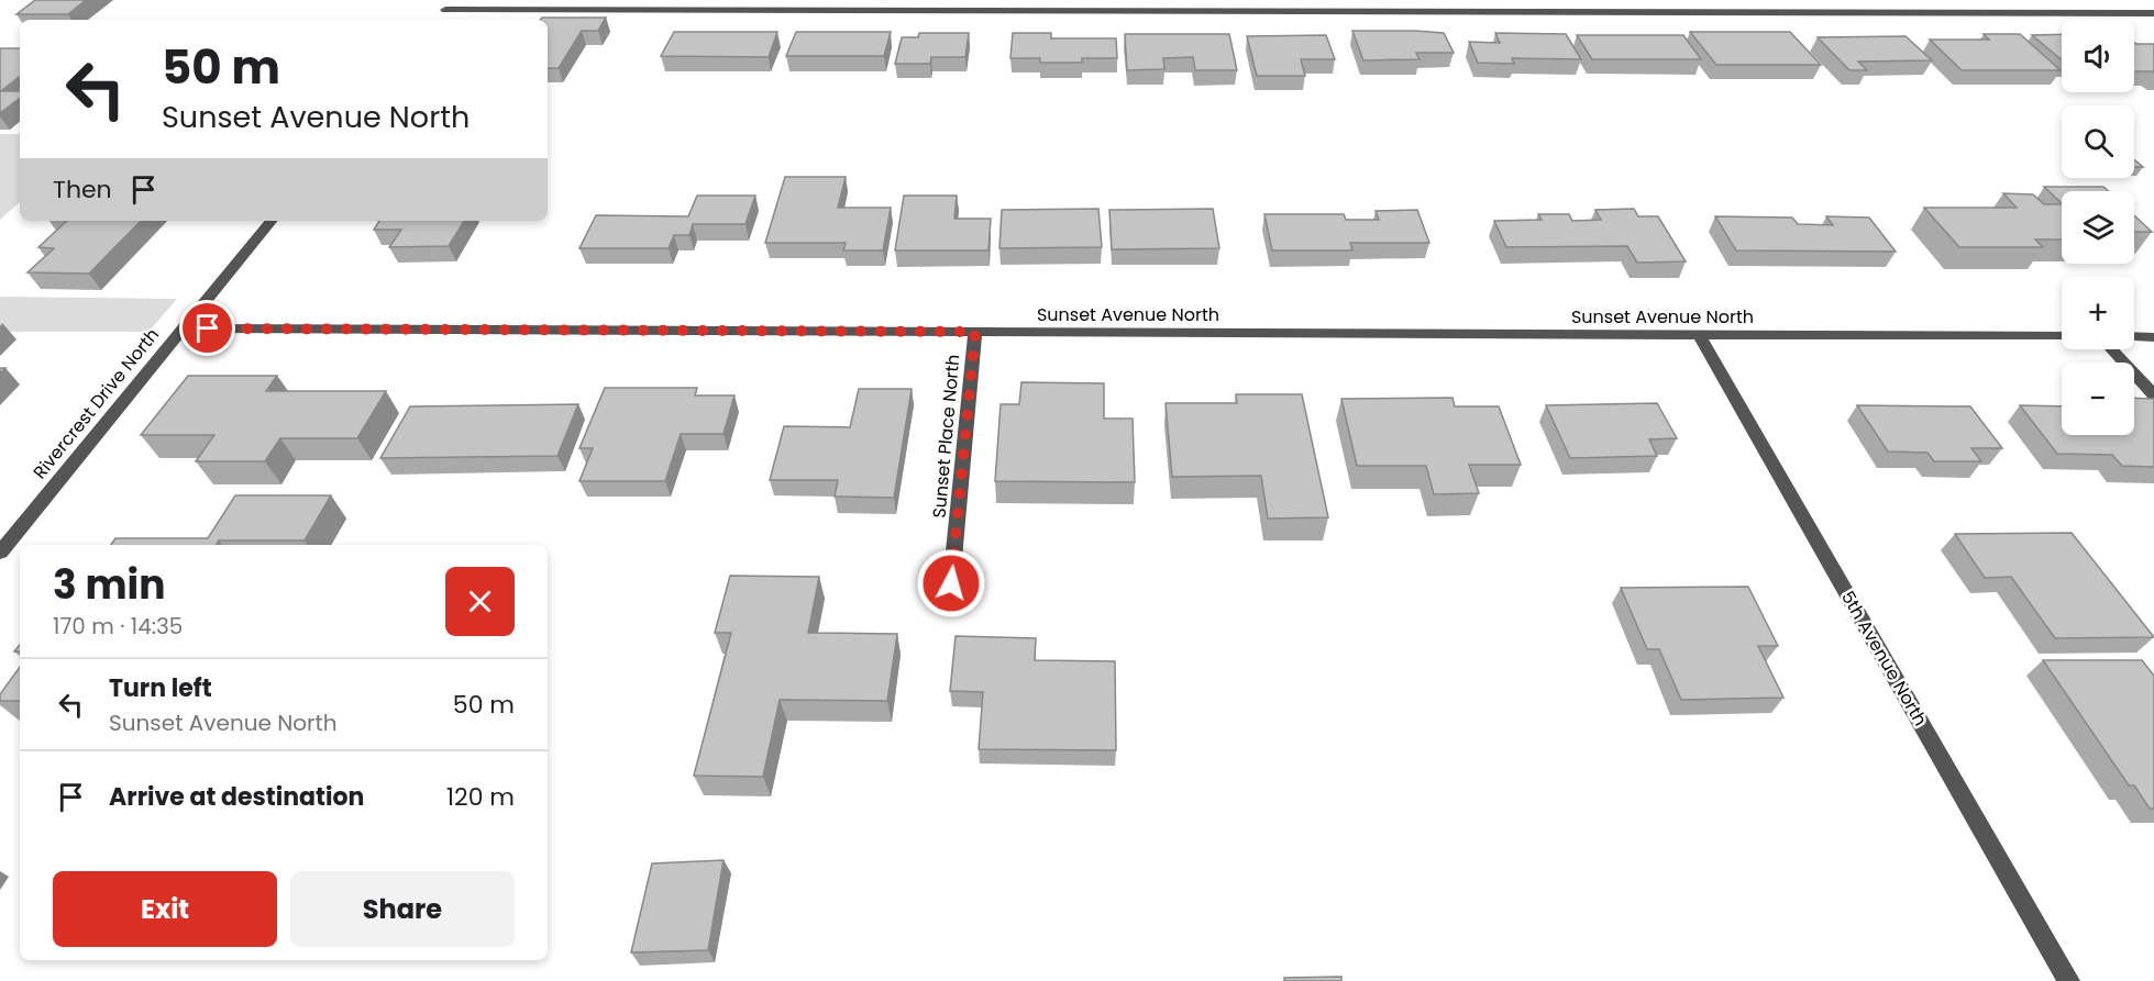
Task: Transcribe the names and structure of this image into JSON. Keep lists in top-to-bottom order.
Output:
{
  "streets": {
    "street": [
      "Sunset Avenue North",
      "Rivercrest Drive North",
      "Sunset Place North",
      "5th Avenue North"
    ]
  },
  "crossings": [
    ["Sunset Avenue North", "Rivercrest Drive North"],
    ["Sunset Avenue North", "Sunset Place North"],
    ["Sunset Avenue North", "5th Avenue North"]
  ],
  "page": {
    "map_buttons": ["+", "−"],
    "turn": ["50 m", "Sunset Avenue North"],
    "then": "Then",
    "heading": ["3 min", "170 m · 14:35"],
    "list": [
      {
        "name": "Turn left",
        "note": "Sunset Avenue North",
        "value": "50 m"
      },
      {
        "name": "Arrive at destination",
        "value": "120 m"
      }
    ],
    "buttons": ["Exit", "Share"]
  }
}
